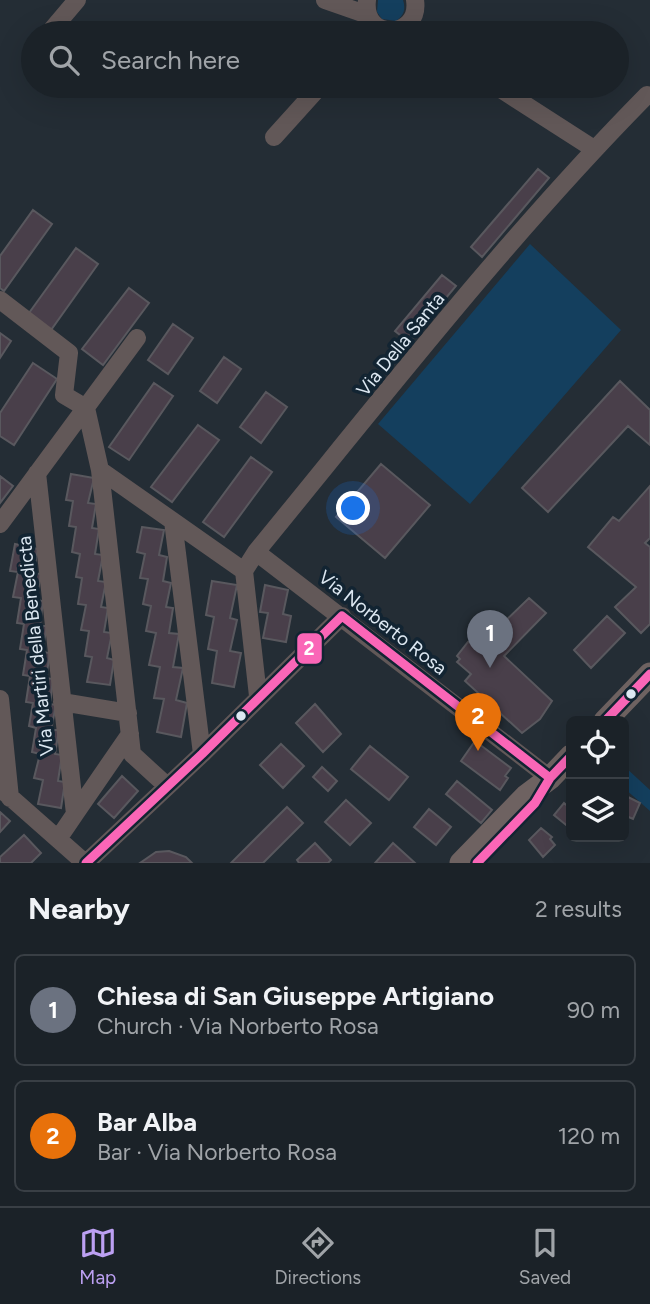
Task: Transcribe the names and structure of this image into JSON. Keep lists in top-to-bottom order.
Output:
{
  "streets": {
    "street": ["Via Della Santa", "Via Norberto Rosa", "Via Martiri della Benedicta"]
  },
  "crossings": [
    ["Via Della Santa", "Via Norberto Rosa"]
  ],
  "lines": ["transit line 2"],
  "page": {
    "search": "Search here",
    "pins": ["1", "2"],
    "heading": ["Nearby", "2 results"],
    "list": [
      {
        "mark": "1",
        "name": "Chiesa di San Giuseppe Artigiano",
        "note": "Church · Via Norberto Rosa",
        "value": "90 m"
      },
      {
        "mark": "2",
        "name": "Bar Alba",
        "note": "Bar · Via Norberto Rosa",
        "value": "120 m"
      }
    ],
    "nav": ["Map", "Directions", "Saved"]
  }
}
